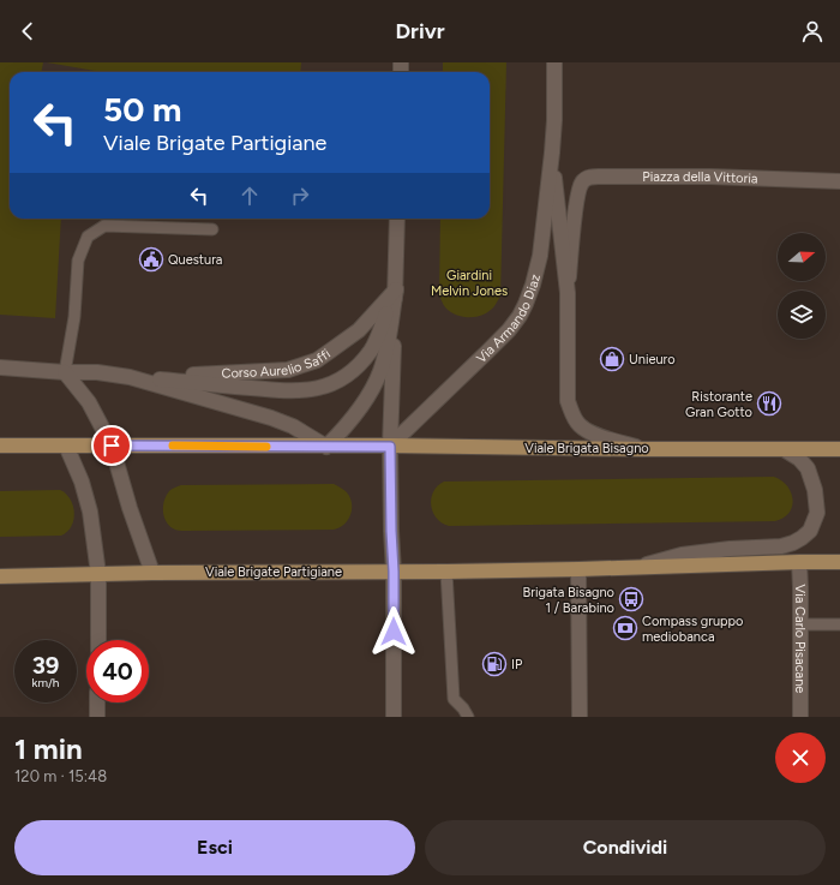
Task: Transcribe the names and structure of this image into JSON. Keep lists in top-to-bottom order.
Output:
{
  "streets": {
    "main road": ["Viale Brigata Bisagno", "Viale Brigate Partigiane"],
    "street": [
      "Piazza della Vittoria",
      "Via Armando Diaz",
      "Corso Aurelio Saffi",
      "Via Carlo Pisacane"
    ]
  },
  "crossings": [
    ["Piazza della Vittoria", "Via Armando Diaz"],
    ["Via Armando Diaz", "Viale Brigata Bisagno"]
  ],
  "parks": ["Giardini Melvin Jones"],
  "places": {
    "public building": ["Questura"],
    "shop": ["Unieuro"],
    "restaurant": ["Ristorante Gran Gotto"],
    "bus stop": ["Brigata Bisagno 1 / Barabino"],
    "bank": ["Compass gruppo mediobanca"],
    "fuel station": ["IP"]
  },
  "north": "right",
  "page": {
    "header": "Drivr",
    "turn": ["50 m", "Viale Brigate Partigiane"],
    "speed": "39 km/h",
    "limit": "40",
    "heading": ["1 min", "120 m · 15:48"],
    "buttons": ["Esci", "Condividi"]
  }
}
